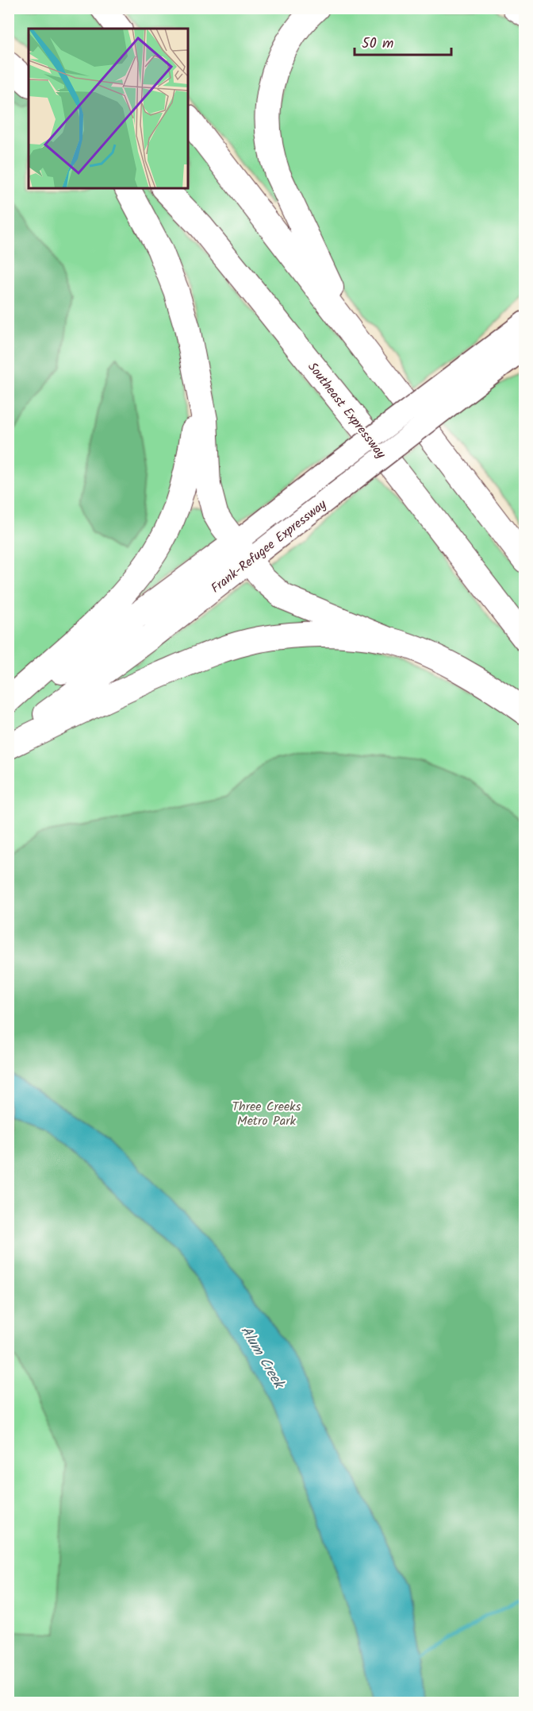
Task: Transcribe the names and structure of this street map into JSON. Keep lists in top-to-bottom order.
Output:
{
  "streets": {
    "highway": ["Southeast Expressway", "Frank-Refugee Expressway"]
  },
  "water": ["Alum Creek"],
  "parks": ["Three Creeks Metro Park"],
  "scale_bar": "50 m"
}
